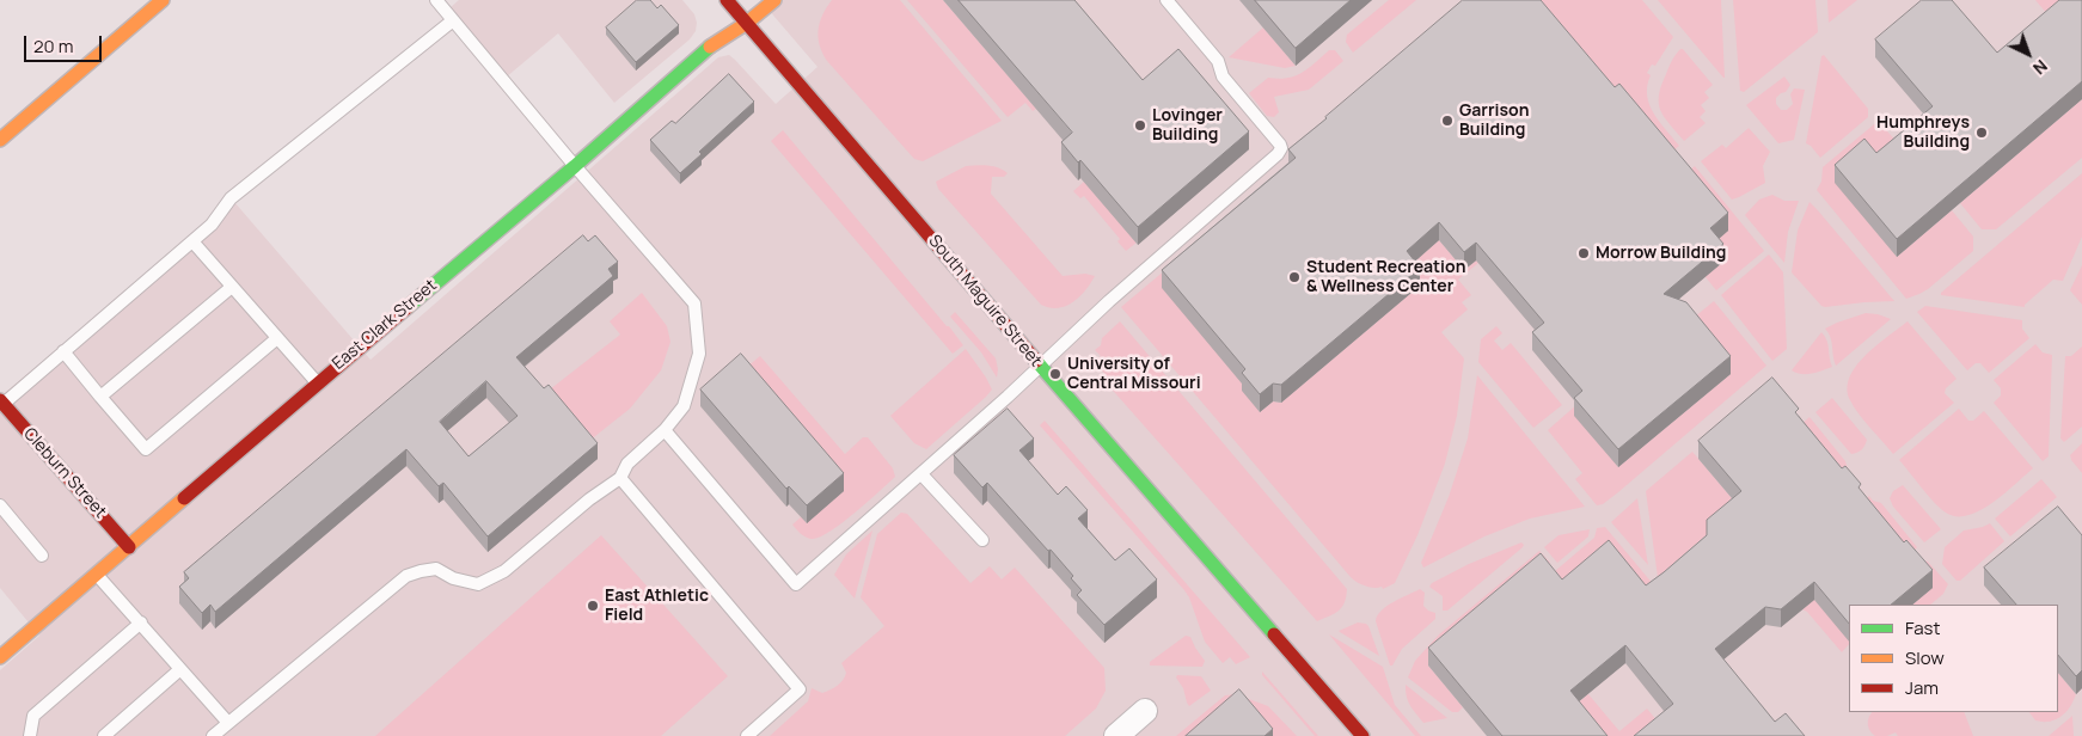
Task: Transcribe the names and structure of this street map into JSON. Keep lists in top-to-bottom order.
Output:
{
  "streets": {
    "street": ["South Maguire Street", "East Clark Street", "Cleburn Street"]
  },
  "crossings": [
    ["South Maguire Street", "East Clark Street"],
    ["East Clark Street", "Cleburn Street"]
  ],
  "places": [
    "Garrison Building",
    "Lovinger Building",
    "Humphreys Building",
    "Morrow Building",
    "Student Recreation & Wellness Center",
    "University of Central Missouri",
    "East Athletic Field"
  ],
  "legend": ["Fast", "Slow", "Jam"],
  "scale_bar": "20 m",
  "north": "bottom right"
}
